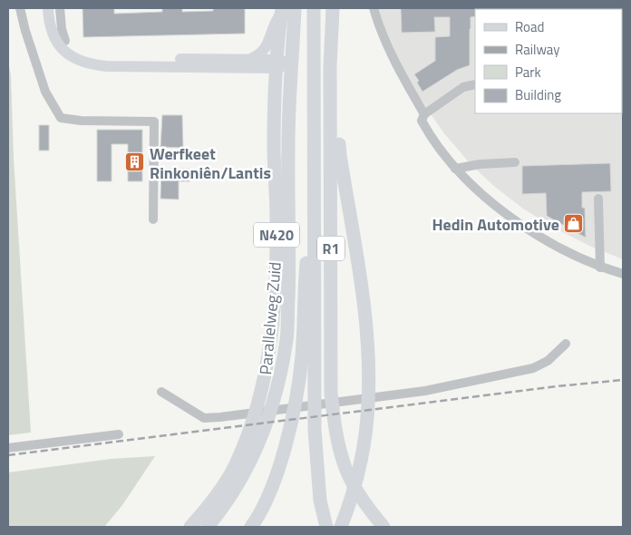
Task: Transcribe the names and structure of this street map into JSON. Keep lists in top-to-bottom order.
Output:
{
  "streets": {
    "highway": ["N420", "R1", "Parallelweg Zuid"]
  },
  "crossings": [
    ["N420", "Parallelweg Zuid"]
  ],
  "places": {
    "building": ["Werfkeet Rinkoniên/Lantis"],
    "shop": ["Hedin Automotive"]
  },
  "legend": [
    "Road",
    "Railway",
    "Park",
    "Building"
  ]
}
